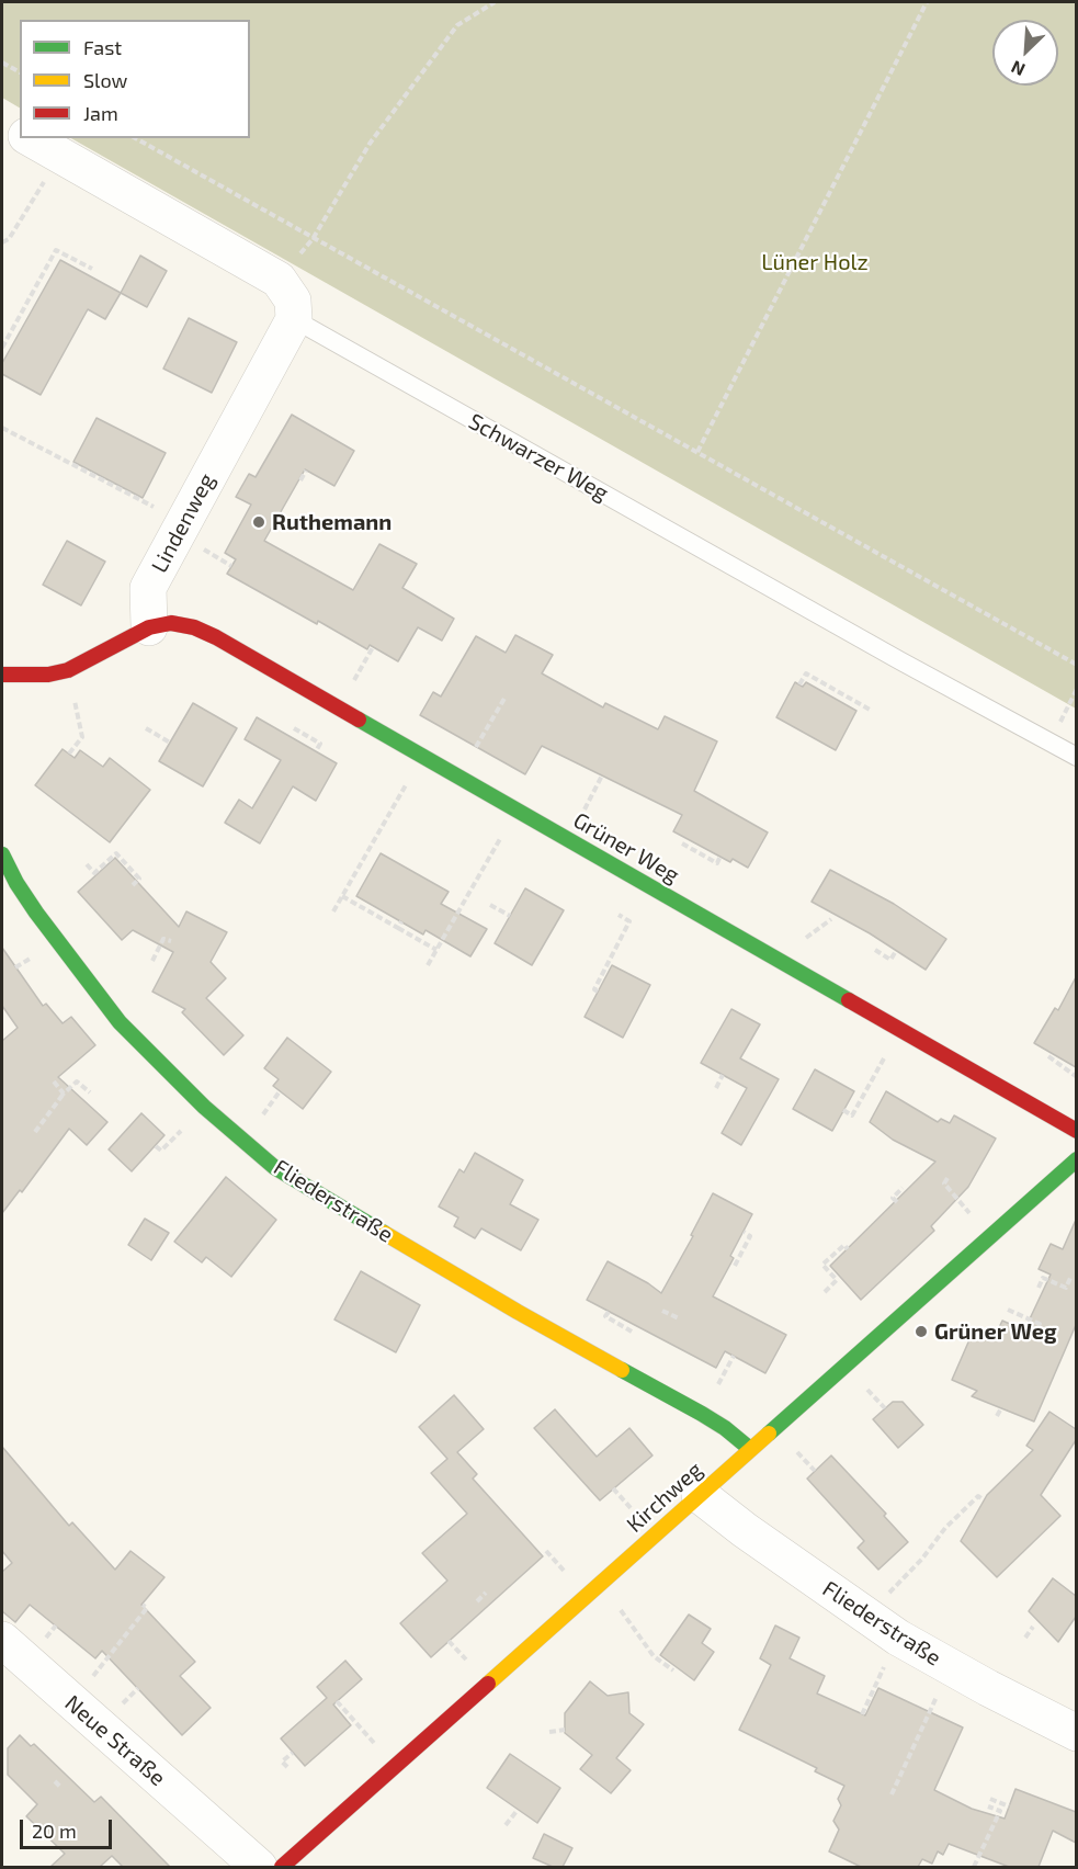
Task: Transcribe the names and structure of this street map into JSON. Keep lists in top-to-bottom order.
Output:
{
  "streets": {
    "street": [
      "Lindenweg",
      "Grüner Weg",
      "Fliederstraße",
      "Kirchweg",
      "Neue Straße"
    ],
    "lane": ["Schwarzer Weg"]
  },
  "crossings": [
    ["Schwarzer Weg", "Lindenweg"],
    ["Lindenweg", "Grüner Weg"],
    ["Fliederstraße", "Kirchweg"]
  ],
  "parks": ["Lüner Holz"],
  "places": ["Ruthemann", "Grüner Weg"],
  "legend": ["Fast", "Slow", "Jam"],
  "scale_bar": "20 m",
  "north": "bottom left"
}
